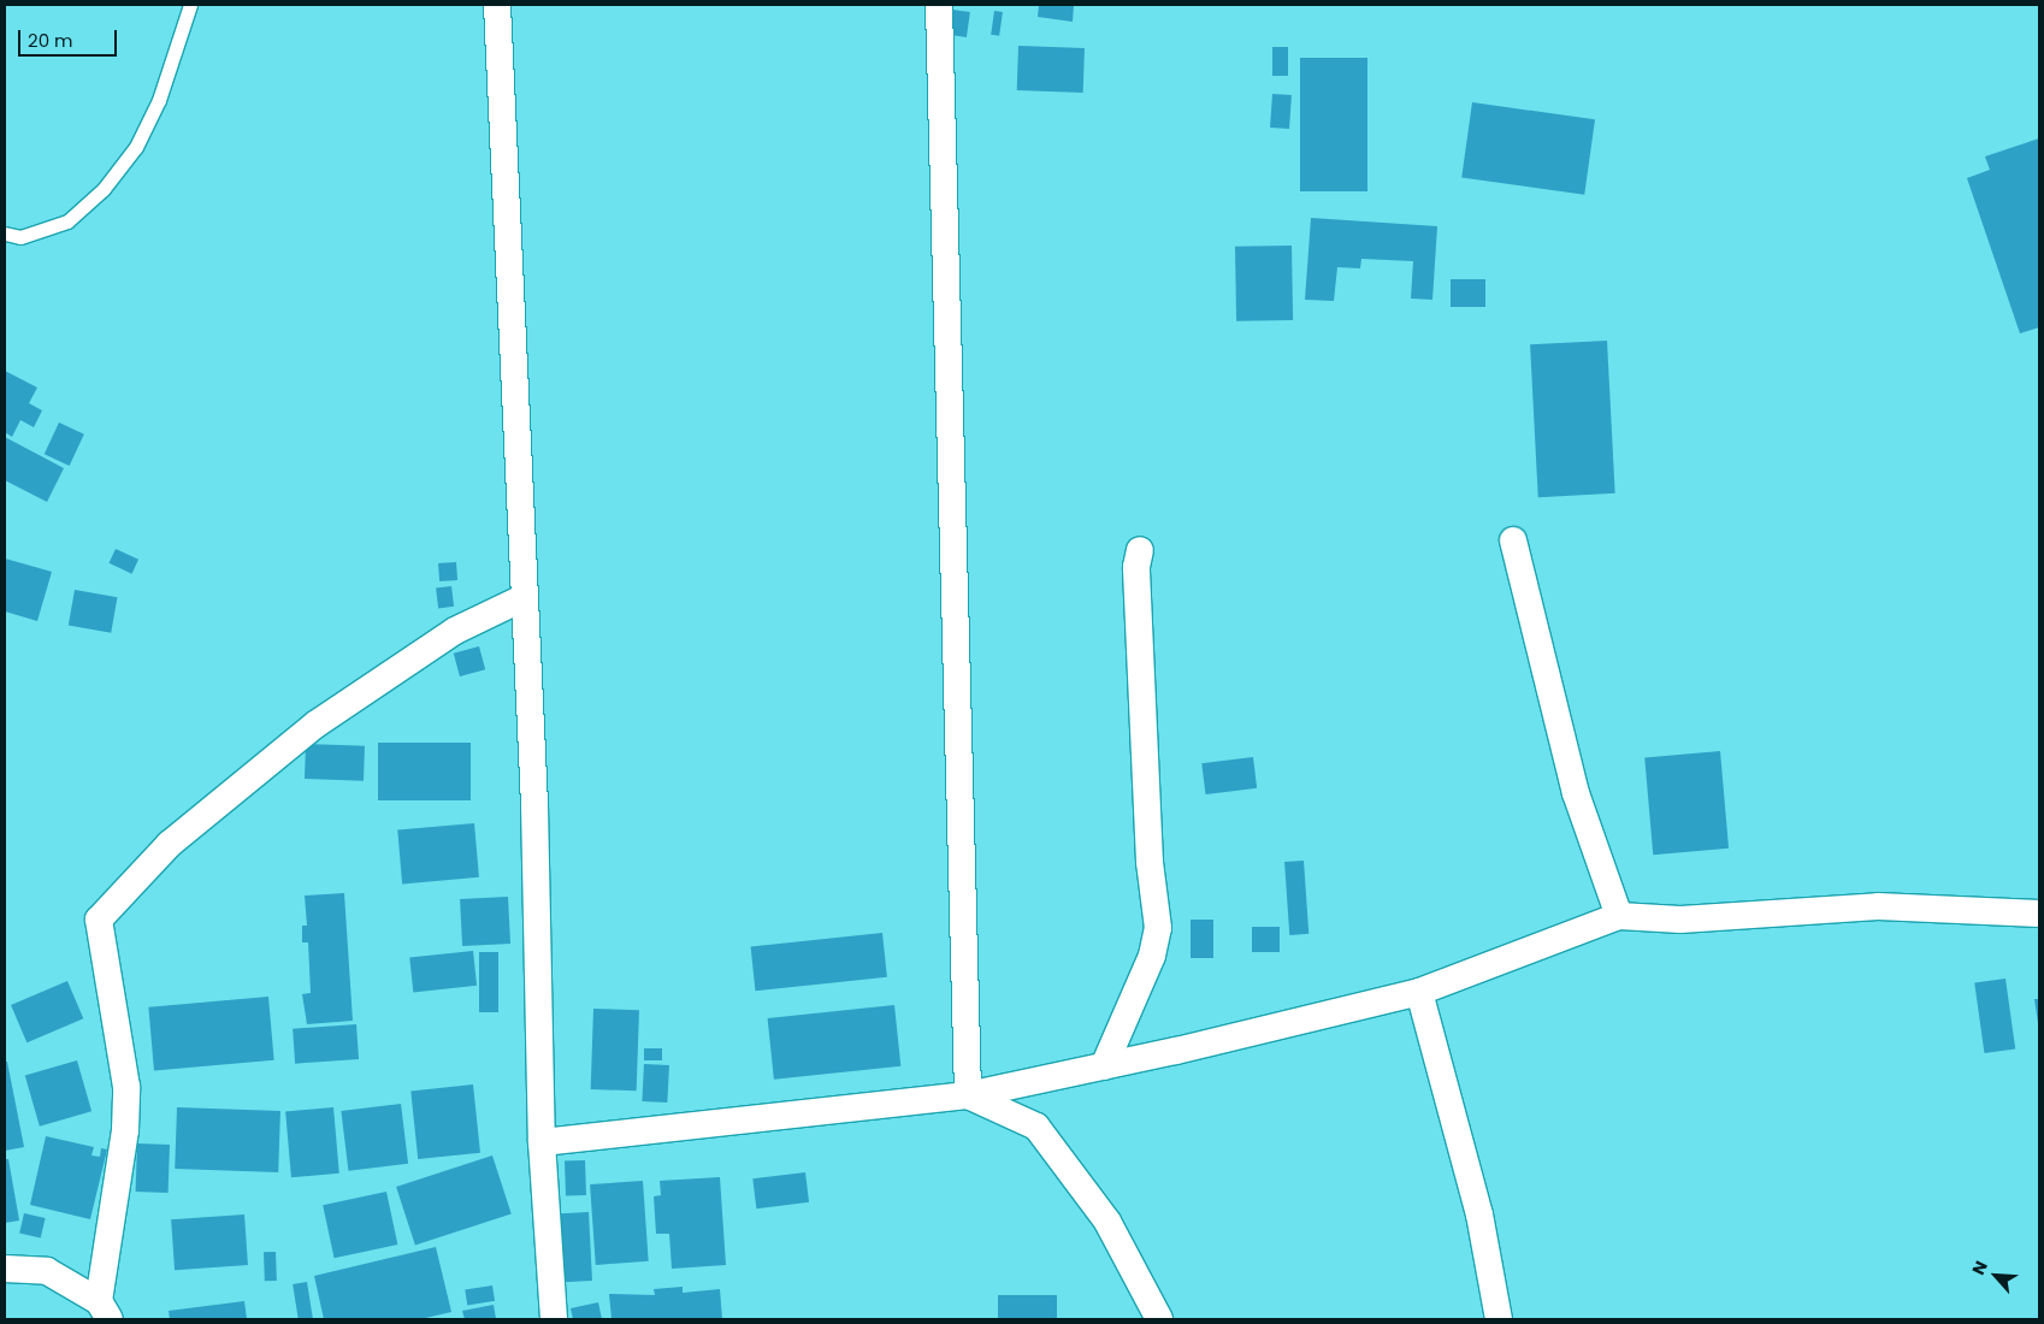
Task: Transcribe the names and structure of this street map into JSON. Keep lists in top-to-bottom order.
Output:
{
  "scale_bar": "20 m",
  "north": "top left"
}
